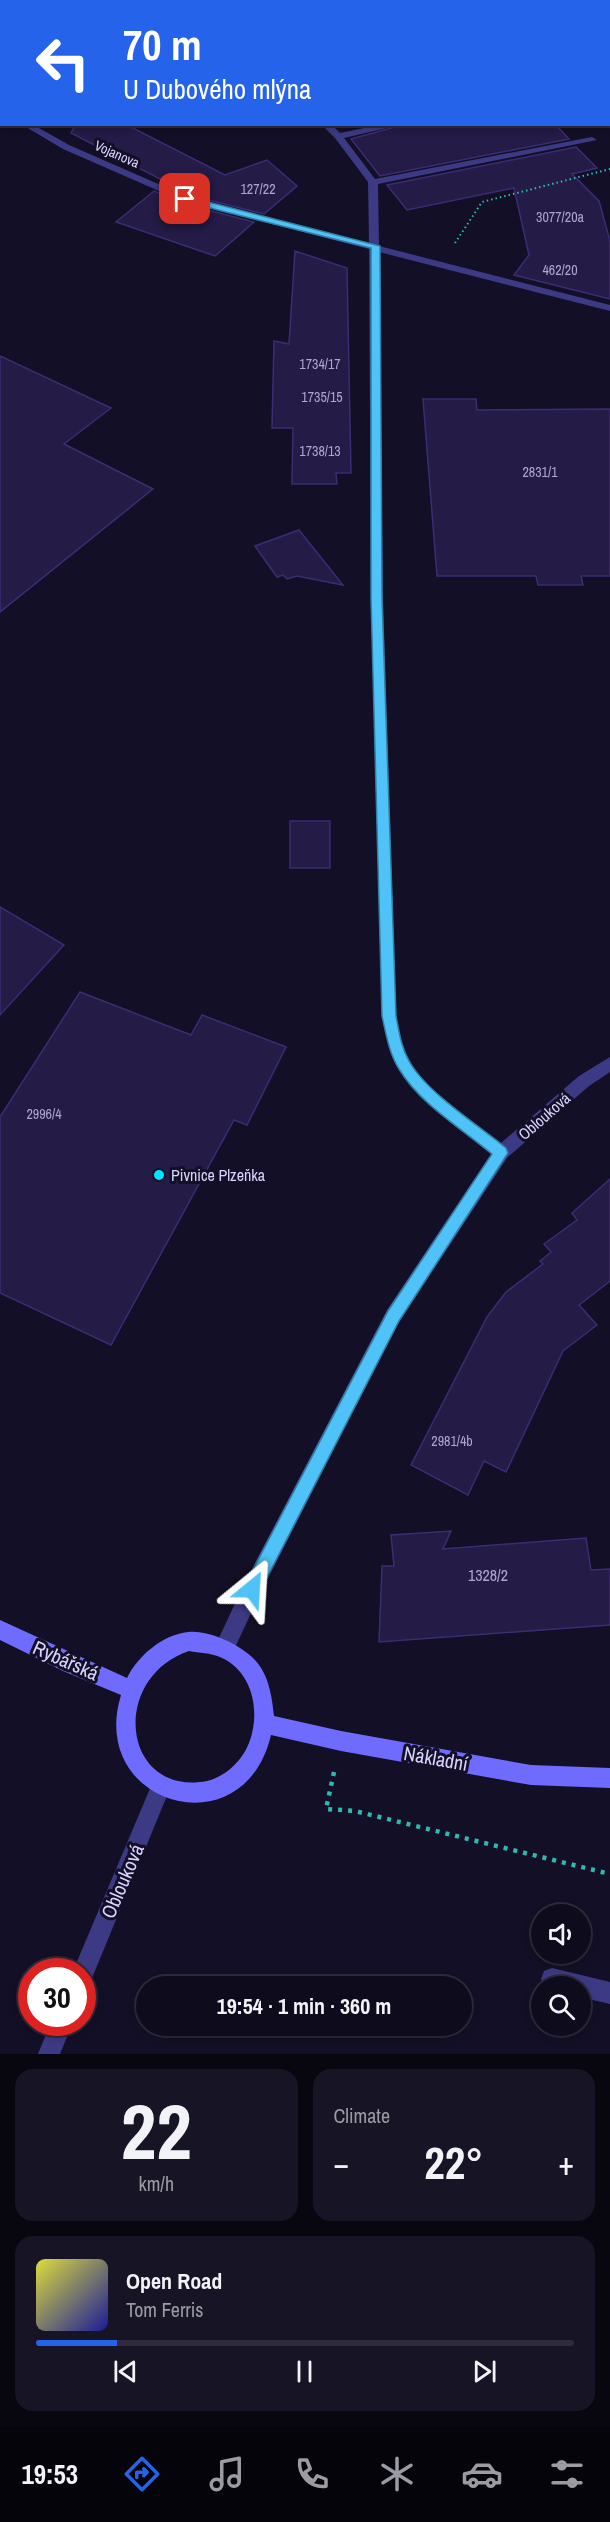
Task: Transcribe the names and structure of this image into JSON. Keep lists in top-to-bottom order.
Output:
{
  "streets": {
    "street": [
      "Vojanova",
      "Oblouková",
      "Rybářská",
      "Nákladní"
    ]
  },
  "crossings": [
    ["Oblouková", "Rybářská"],
    ["Oblouková", "Nákladní"],
    ["Rybářská", "Nákladní"]
  ],
  "places": ["Pivnice Plzeňka"],
  "house_numbers": [
    "127/22",
    "3077/20a",
    "462/20",
    "1734/17",
    "1735/15",
    "1738/13",
    "2831/1",
    "2996/4",
    "2981/4b",
    "1328/2"
  ],
  "page": {
    "turn": ["70 m", "U Dubového mlýna"],
    "limit": "30",
    "trip": "19:54 · 1 min · 360 m",
    "tile": [
      ["22", "km/h"],
      "Climate"
    ],
    "heat": ["−", "22°", "+"],
    "song": ["Open Road", "Tom Ferris"],
    "tabs": "19:53"
  }
}
